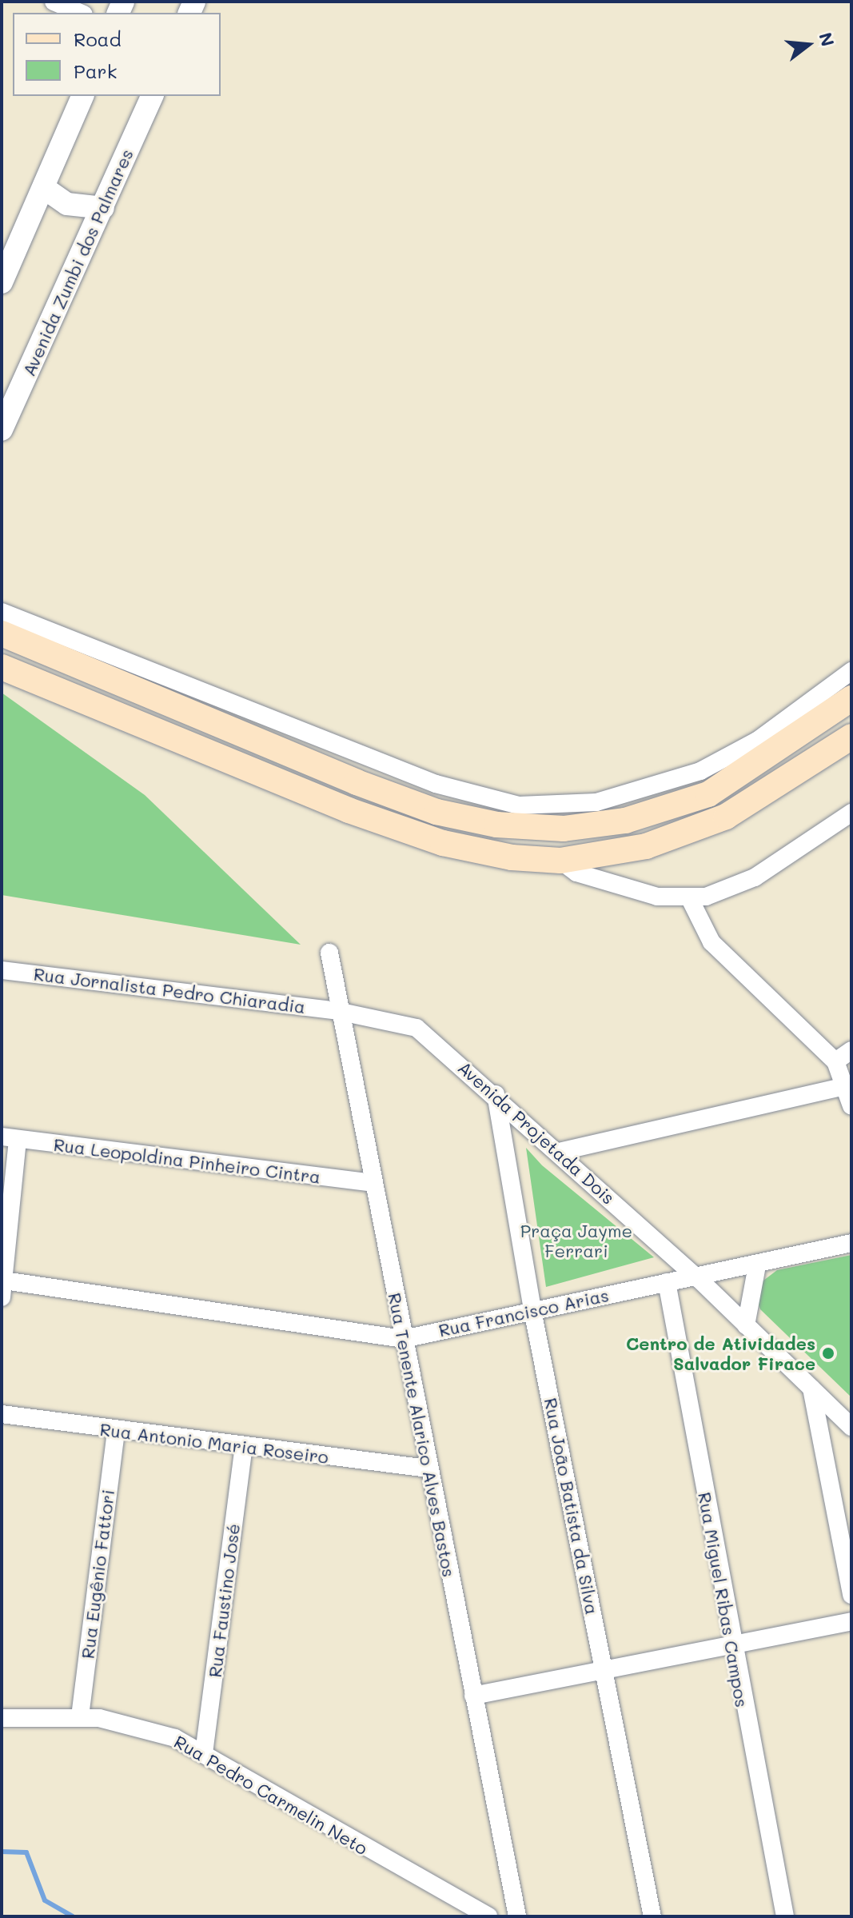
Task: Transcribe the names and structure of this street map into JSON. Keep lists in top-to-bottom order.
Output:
{
  "streets": {
    "street": [
      "Avenida Zumbi dos Palmares",
      "Rua Jornalista Pedro Chiaradia",
      "Avenida Projetada Dois",
      "Rua Leopoldina Pinheiro Cintra",
      "Rua Francisco Arias",
      "Rua Tenente Alarico Alves Bastos",
      "Rua Antonio Maria Roseiro",
      "Rua João Batista da Silva",
      "Rua Eugênio Fattori",
      "Rua Miguel Ribas Campos",
      "Rua Faustino José",
      "Rua Pedro Carmelin Neto"
    ]
  },
  "crossings": [
    ["Rua Jornalista Pedro Chiaradia", "Avenida Projetada Dois"],
    ["Rua Jornalista Pedro Chiaradia", "Rua Tenente Alarico Alves Bastos"],
    ["Avenida Projetada Dois", "Rua Francisco Arias"],
    ["Avenida Projetada Dois", "Rua Tenente Alarico Alves Bastos"],
    ["Avenida Projetada Dois", "Rua João Batista da Silva"],
    ["Rua Leopoldina Pinheiro Cintra", "Rua Tenente Alarico Alves Bastos"],
    ["Rua Francisco Arias", "Rua Tenente Alarico Alves Bastos"],
    ["Rua Francisco Arias", "Rua João Batista da Silva"],
    ["Rua Francisco Arias", "Rua Miguel Ribas Campos"],
    ["Rua Tenente Alarico Alves Bastos", "Rua Antonio Maria Roseiro"],
    ["Rua Antonio Maria Roseiro", "Rua Eugênio Fattori"],
    ["Rua Antonio Maria Roseiro", "Rua Faustino José"],
    ["Rua Eugênio Fattori", "Rua Pedro Carmelin Neto"],
    ["Rua Faustino José", "Rua Pedro Carmelin Neto"]
  ],
  "parks": ["Praça Jayme Ferrari"],
  "places": ["Centro de Atividades Salvador Firace"],
  "legend": ["Road", "Park"],
  "north": "right"
}
